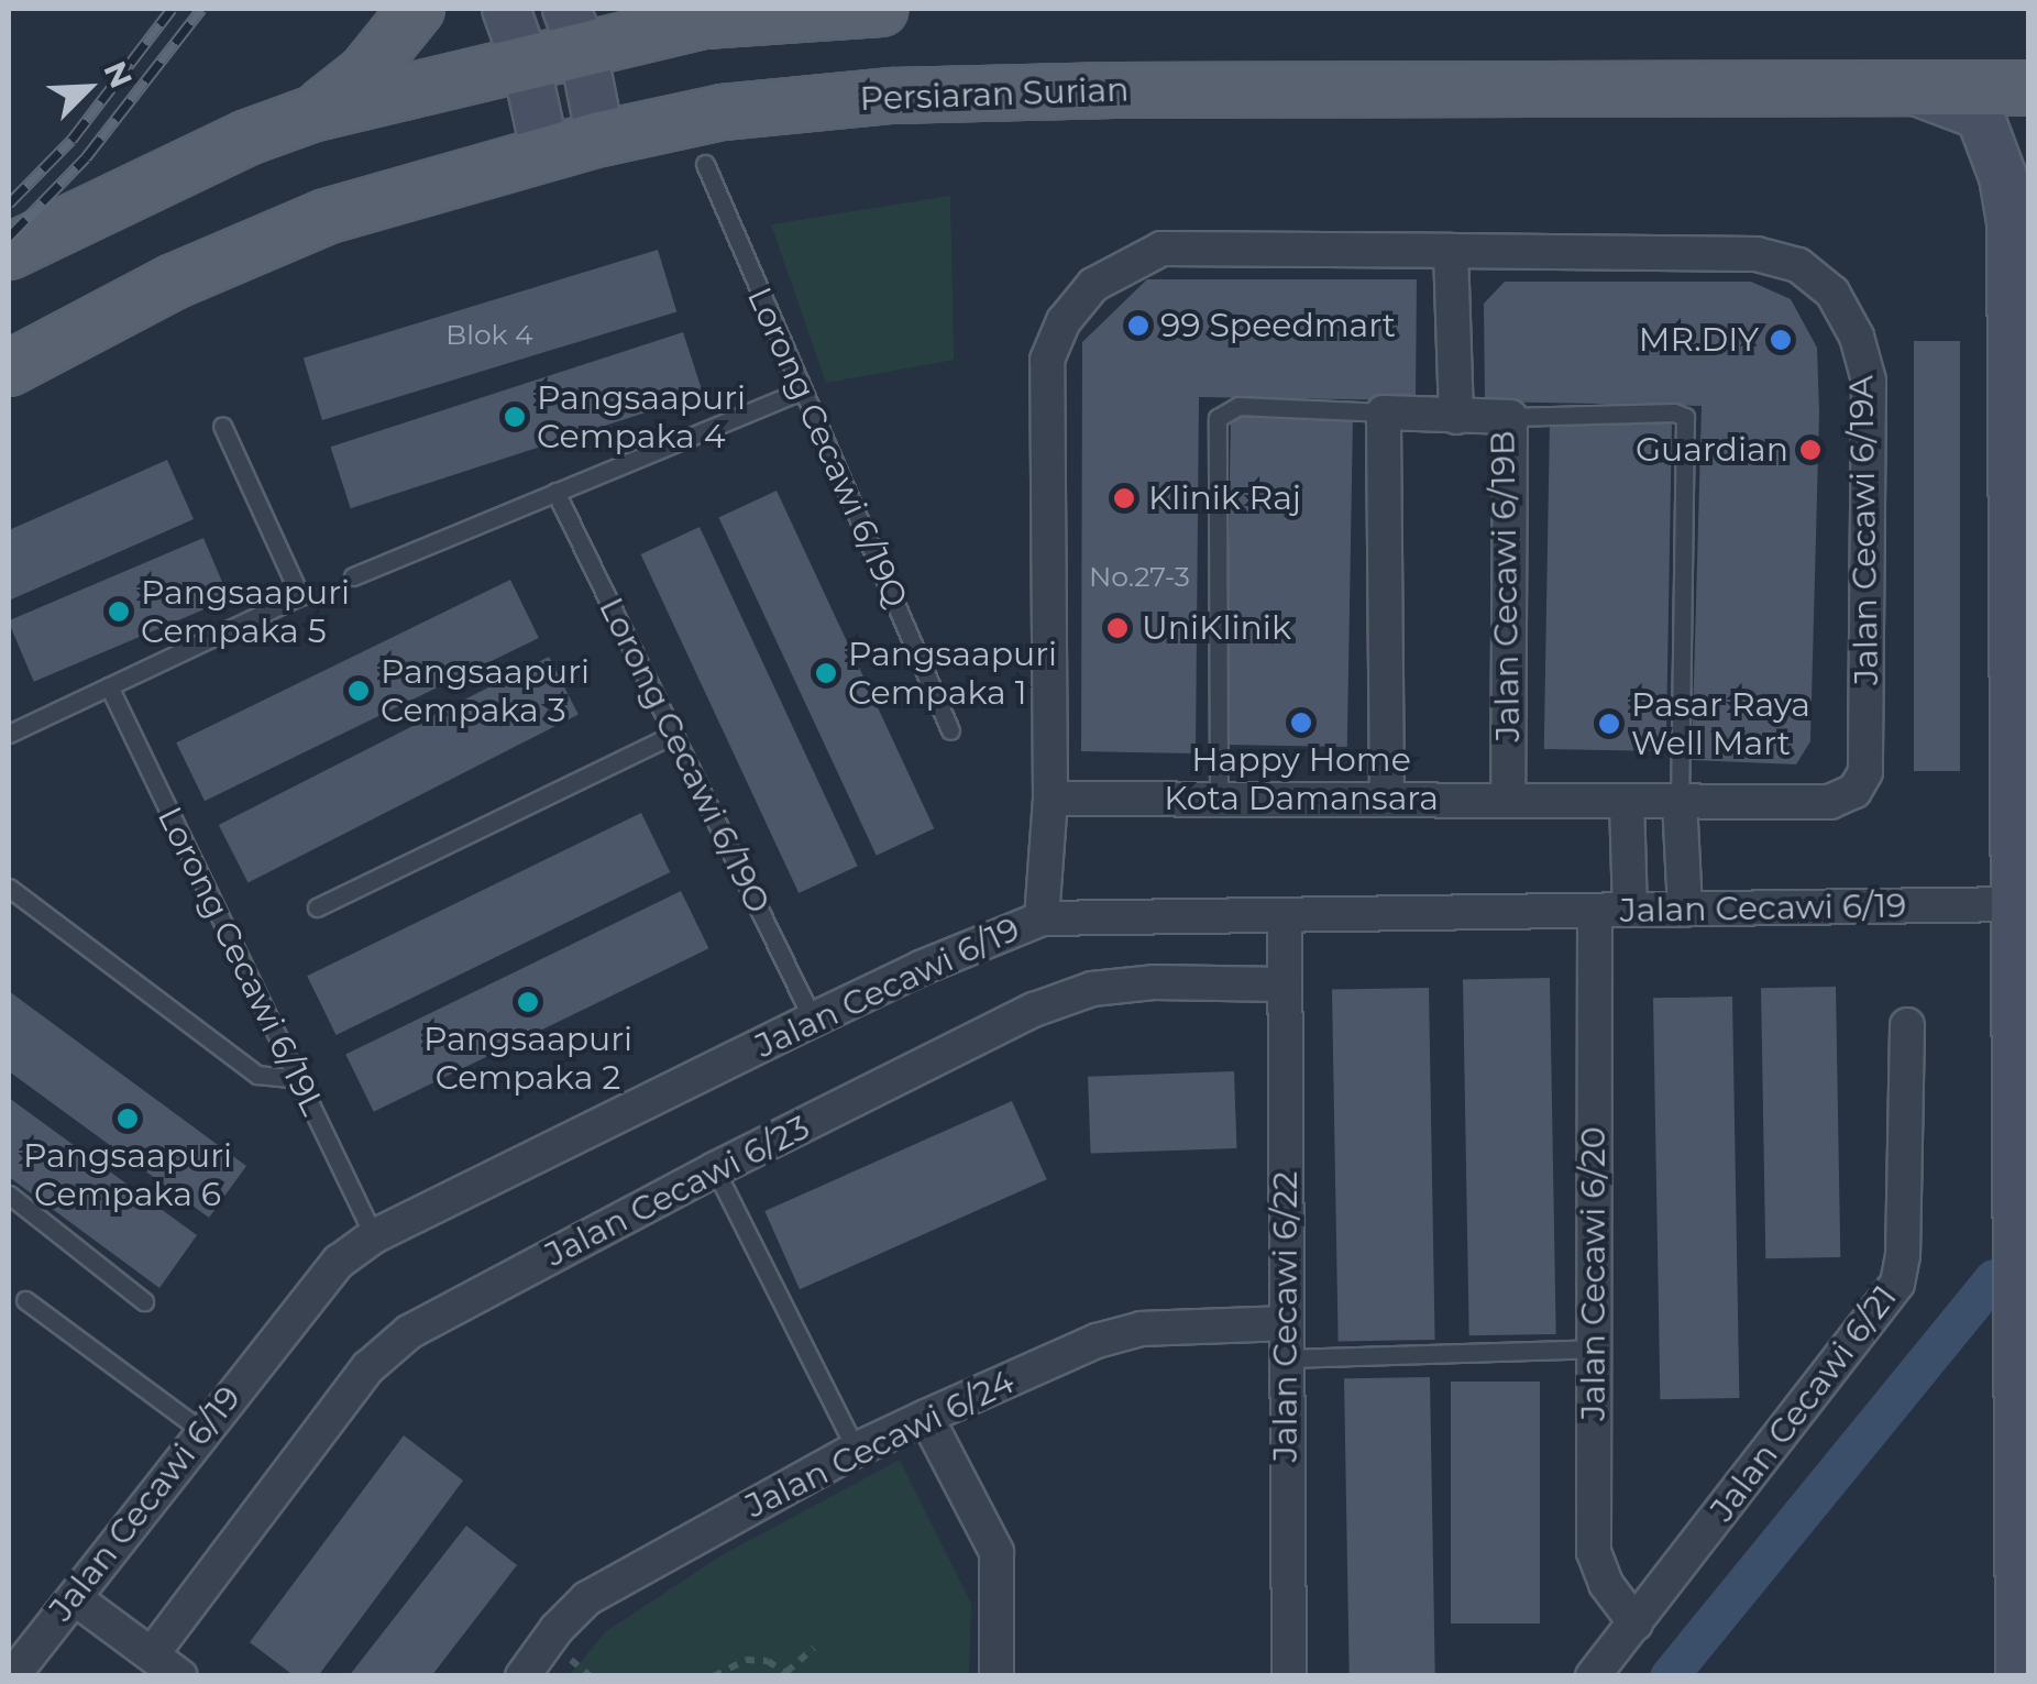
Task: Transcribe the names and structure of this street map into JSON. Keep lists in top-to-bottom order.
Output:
{
  "streets": {
    "main road": ["Persiaran Surian"],
    "street": [
      "Jalan Cecawi 6/19A",
      "Jalan Cecawi 6/19B",
      "Jalan Cecawi 6/19",
      "Jalan Cecawi 6/23",
      "Jalan Cecawi 6/20",
      "Jalan Cecawi 6/22",
      "Jalan Cecawi 6/21",
      "Jalan Cecawi 6/24"
    ],
    "lane": ["Lorong Cecawi 6/19Q", "Lorong Cecawi 6/19O", "Lorong Cecawi 6/19L"]
  },
  "crossings": [
    ["Jalan Cecawi 6/19A", "Jalan Cecawi 6/19B"],
    ["Lorong Cecawi 6/19O", "Jalan Cecawi 6/19"],
    ["Jalan Cecawi 6/19", "Lorong Cecawi 6/19L"],
    ["Jalan Cecawi 6/19", "Jalan Cecawi 6/20"],
    ["Jalan Cecawi 6/23", "Jalan Cecawi 6/22"],
    ["Jalan Cecawi 6/20", "Jalan Cecawi 6/21"],
    ["Jalan Cecawi 6/22", "Jalan Cecawi 6/24"]
  ],
  "places": [
    "99 Speedmart",
    "MR.DIY",
    "Pangsaapuri Cempaka 4",
    "Guardian",
    "Klinik Raj",
    "Pangsaapuri Cempaka 5",
    "UniKlinik",
    "Pangsaapuri Cempaka 1",
    "Pangsaapuri Cempaka 3",
    "Happy Home Kota Damansara",
    "Pasar Raya Well Mart",
    "Pangsaapuri Cempaka 2",
    "Pangsaapuri Cempaka 6"
  ],
  "house_numbers": ["Blok 4", "No.27-3"],
  "north": "top right"
}
